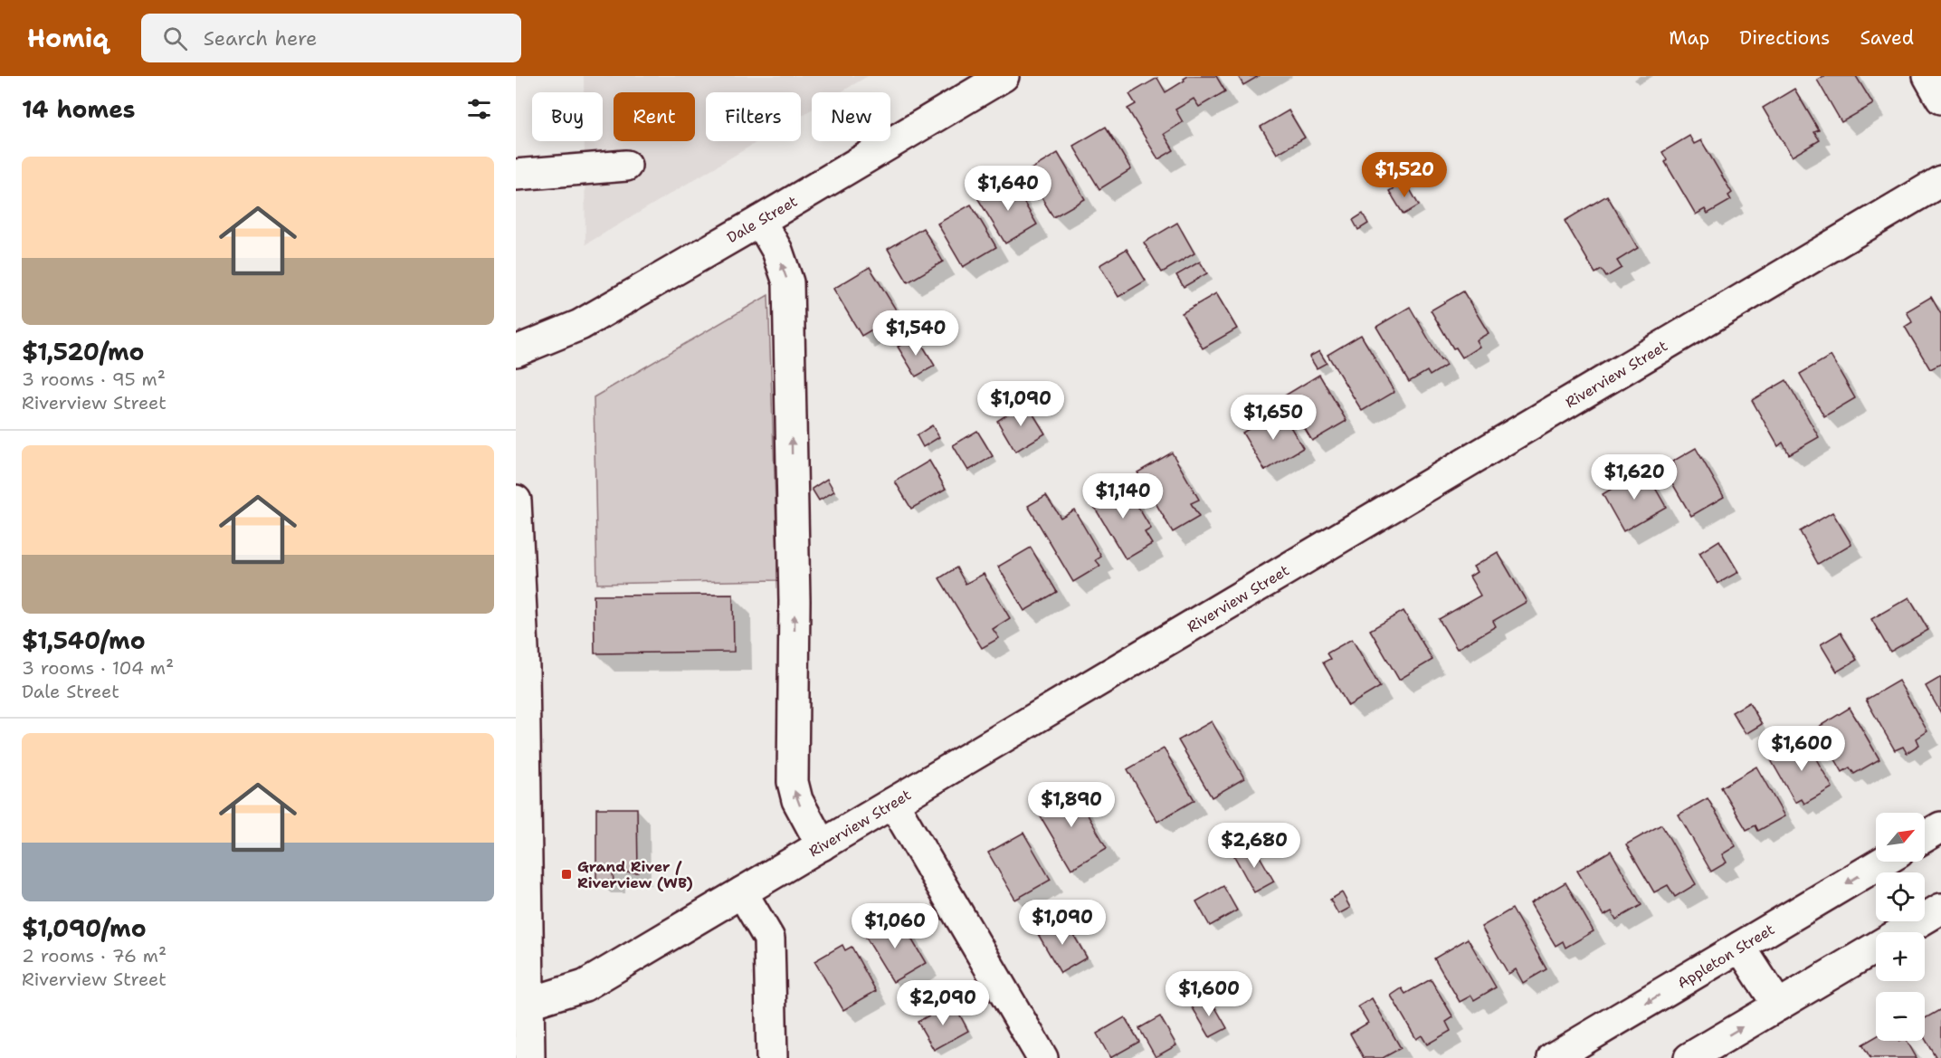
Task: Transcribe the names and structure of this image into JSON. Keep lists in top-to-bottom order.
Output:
{
  "streets": {
    "street": ["Dale Street", "Riverview Street", "Appleton Street"]
  },
  "places": {
    "transit": ["Grand River / Riverview (WB)"]
  },
  "north": "top right",
  "page": {
    "header": "Homiq",
    "search": "Search here",
    "nav": ["Map", "Directions", "Saved"],
    "heading": "14 homes",
    "chip": [
      "Buy",
      "Rent",
      "Filters",
      "New"
    ],
    "list": [
      {
        "name": "$1,520/mo",
        "note": "3 rooms · 95 m² · Riverview Street"
      },
      {
        "name": "$1,540/mo",
        "note": "3 rooms · 104 m² · Dale Street"
      },
      {
        "name": "$1,090/mo",
        "note": "2 rooms · 76 m² · Riverview Street"
      }
    ],
    "price": [
      "$1,520",
      "$1,640",
      "$1,540",
      "$1,090",
      "$1,650",
      "$1,620",
      "$1,140",
      "$1,600",
      "$1,890",
      "$2,680",
      "$1,090",
      "$1,060",
      "$1,600",
      "$2,090"
    ],
    "map_buttons": ["+", "−"]
  }
}
